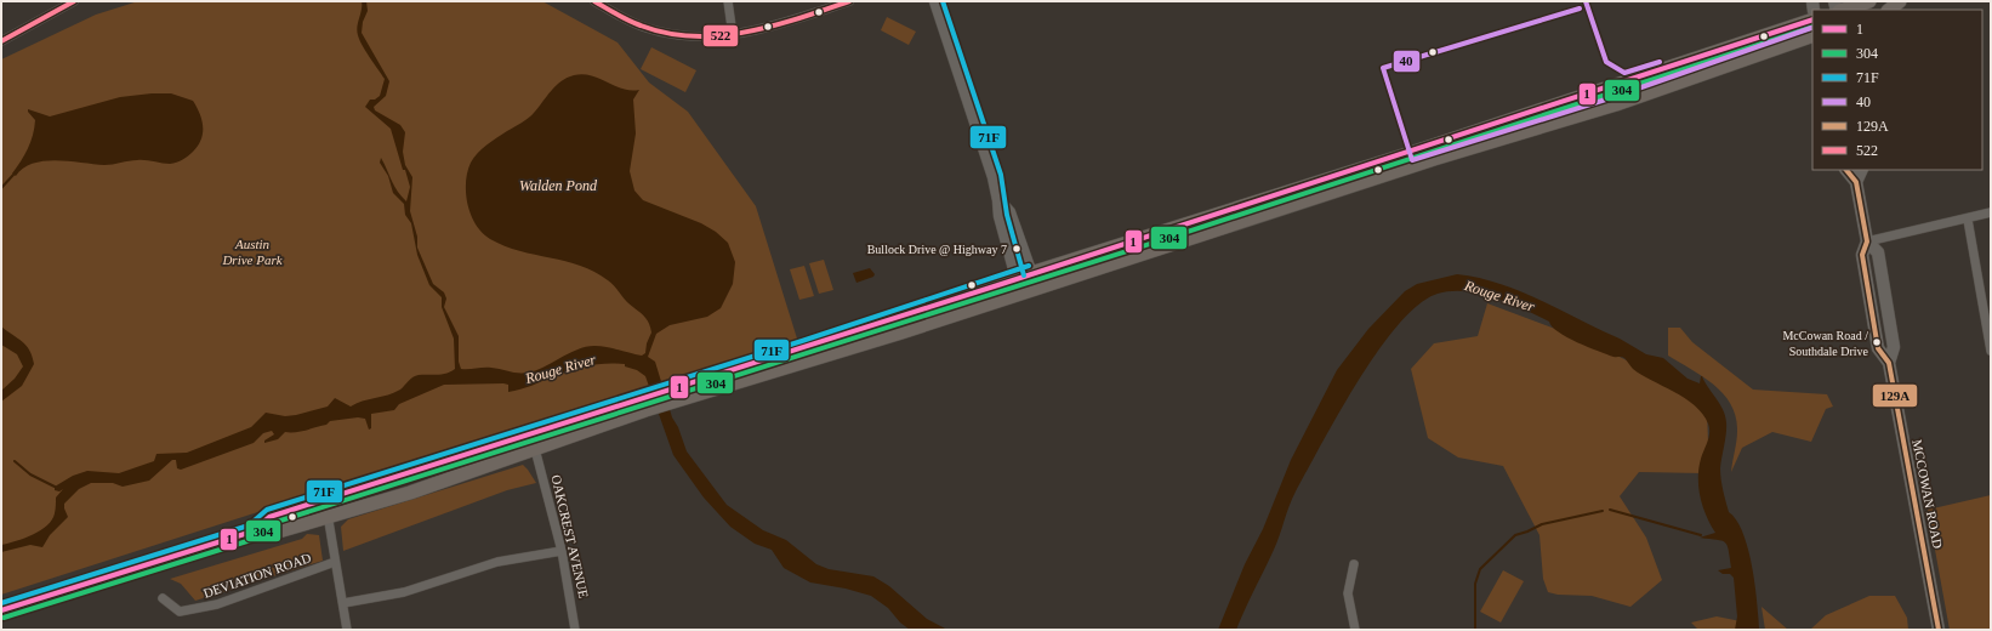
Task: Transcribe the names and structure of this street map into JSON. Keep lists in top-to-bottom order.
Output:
{
  "streets": {
    "main road": ["MCCOWAN ROAD"],
    "street": ["OAKCREST AVENUE", "DEVIATION ROAD"]
  },
  "water": ["Walden Pond", "Rouge River"],
  "parks": ["Austin Drive Park"],
  "places": ["Bullock Drive @ Highway 7", "McCowan Road / Southdale Drive"],
  "lines": [
    "transit line 71F",
    "transit line 40",
    "transit line 522",
    "transit line 1",
    "transit line 304",
    "transit line 129A"
  ],
  "legend": [
    "1",
    "304",
    "71F",
    "40",
    "129A",
    "522"
  ]
}
